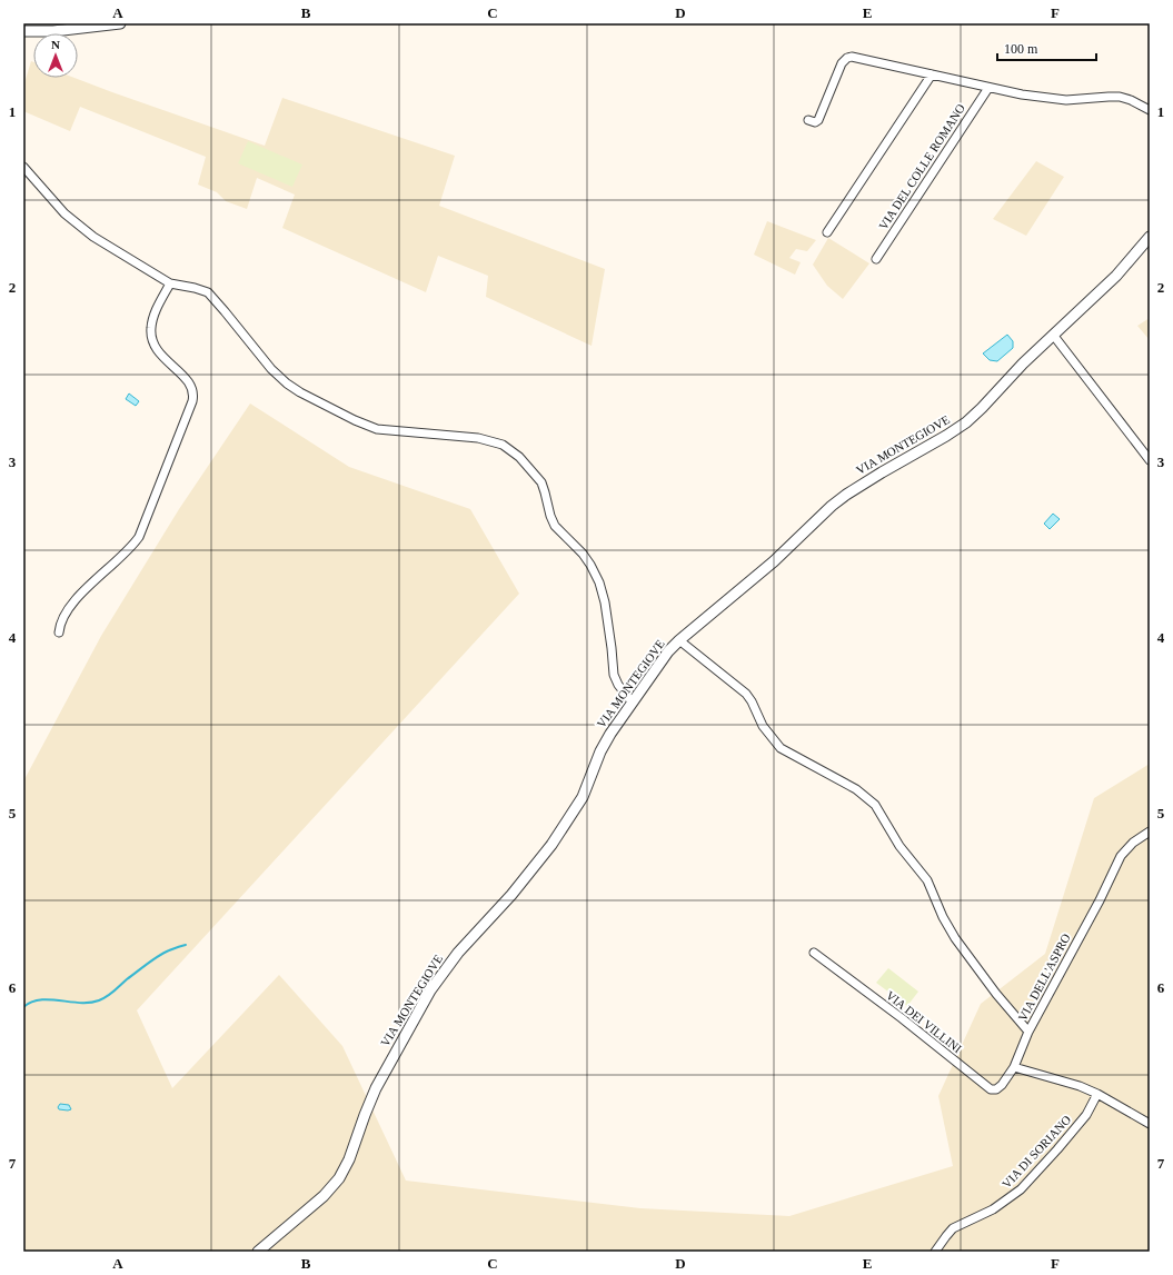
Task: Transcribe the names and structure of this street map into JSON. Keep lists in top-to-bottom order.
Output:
{
  "streets": {
    "street": [
      "VIA DEL COLLE ROMANO",
      "VIA MONTEGIOVE",
      "VIA DELL'ASPRO",
      "VIA DEI VILLINI",
      "VIA DI SORIANO"
    ]
  },
  "crossings": [
    ["VIA DELL'ASPRO", "VIA DEI VILLINI"]
  ],
  "scale_bar": "100 m",
  "north": "top",
  "grid": {
    "columns": [
      "A",
      "B",
      "C",
      "D",
      "E",
      "F"
    ],
    "rows": [
      "1",
      "2",
      "3",
      "4",
      "5",
      "6",
      "7"
    ]
  }
}
